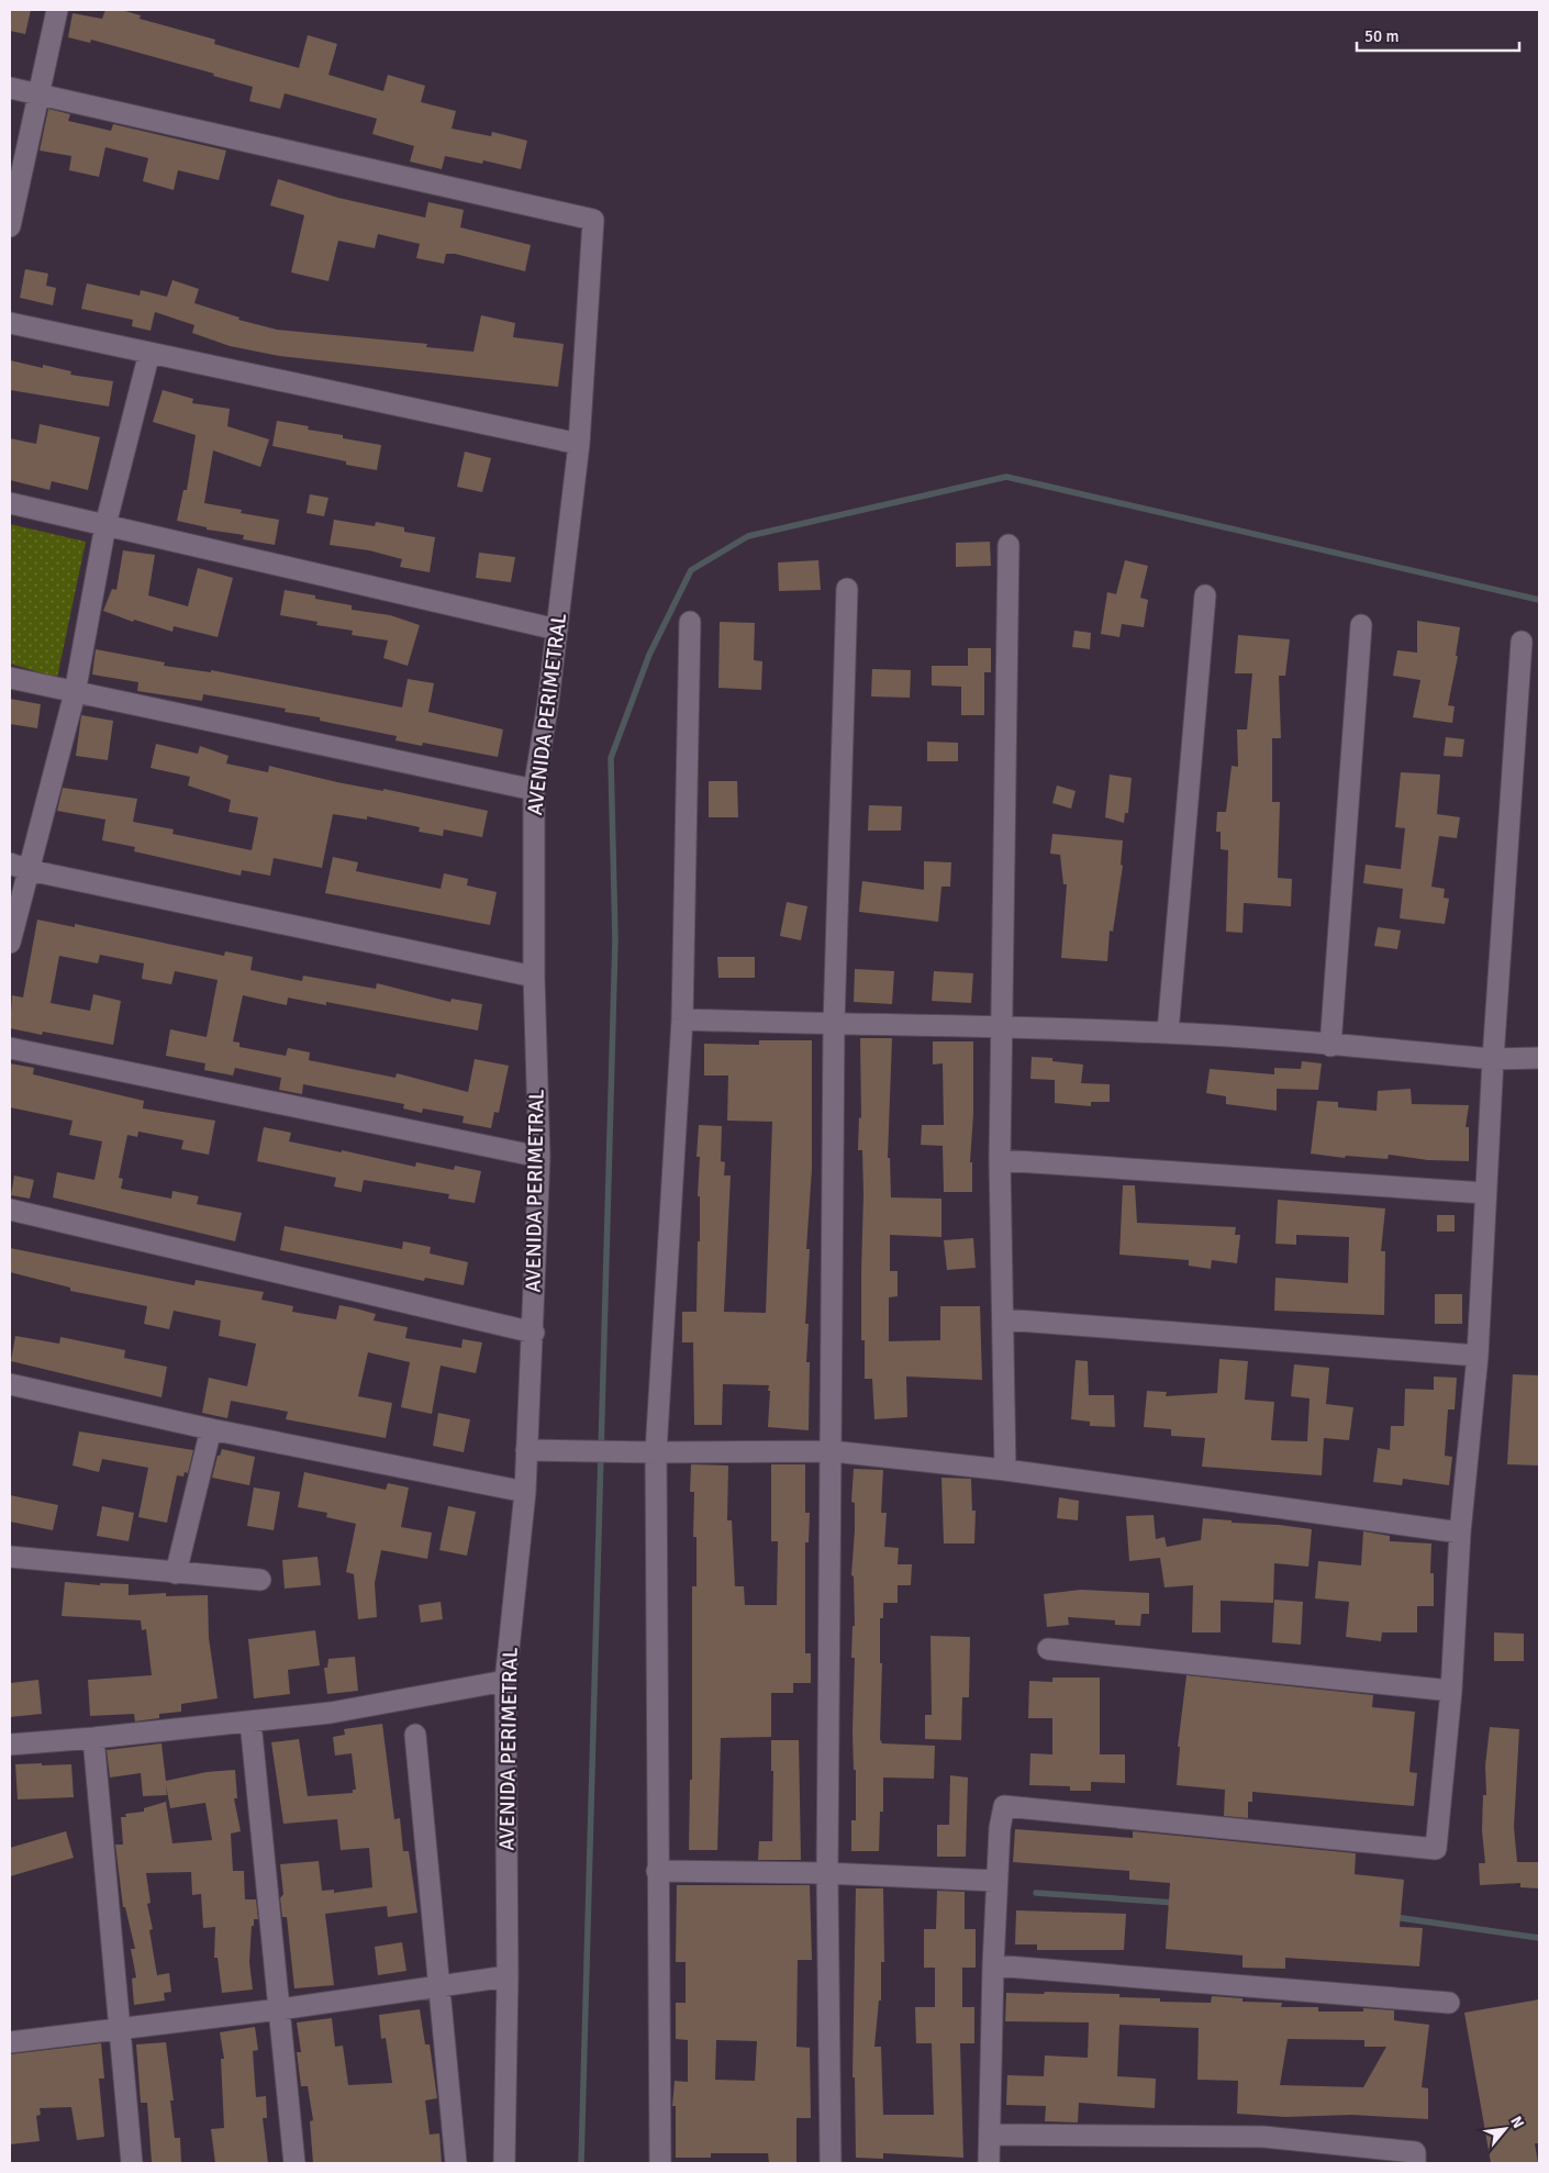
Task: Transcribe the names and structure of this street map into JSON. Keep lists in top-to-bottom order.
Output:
{
  "streets": {
    "street": ["AVENIDA PERIMETRAL"]
  },
  "scale_bar": "50 m",
  "north": "top right"
}
